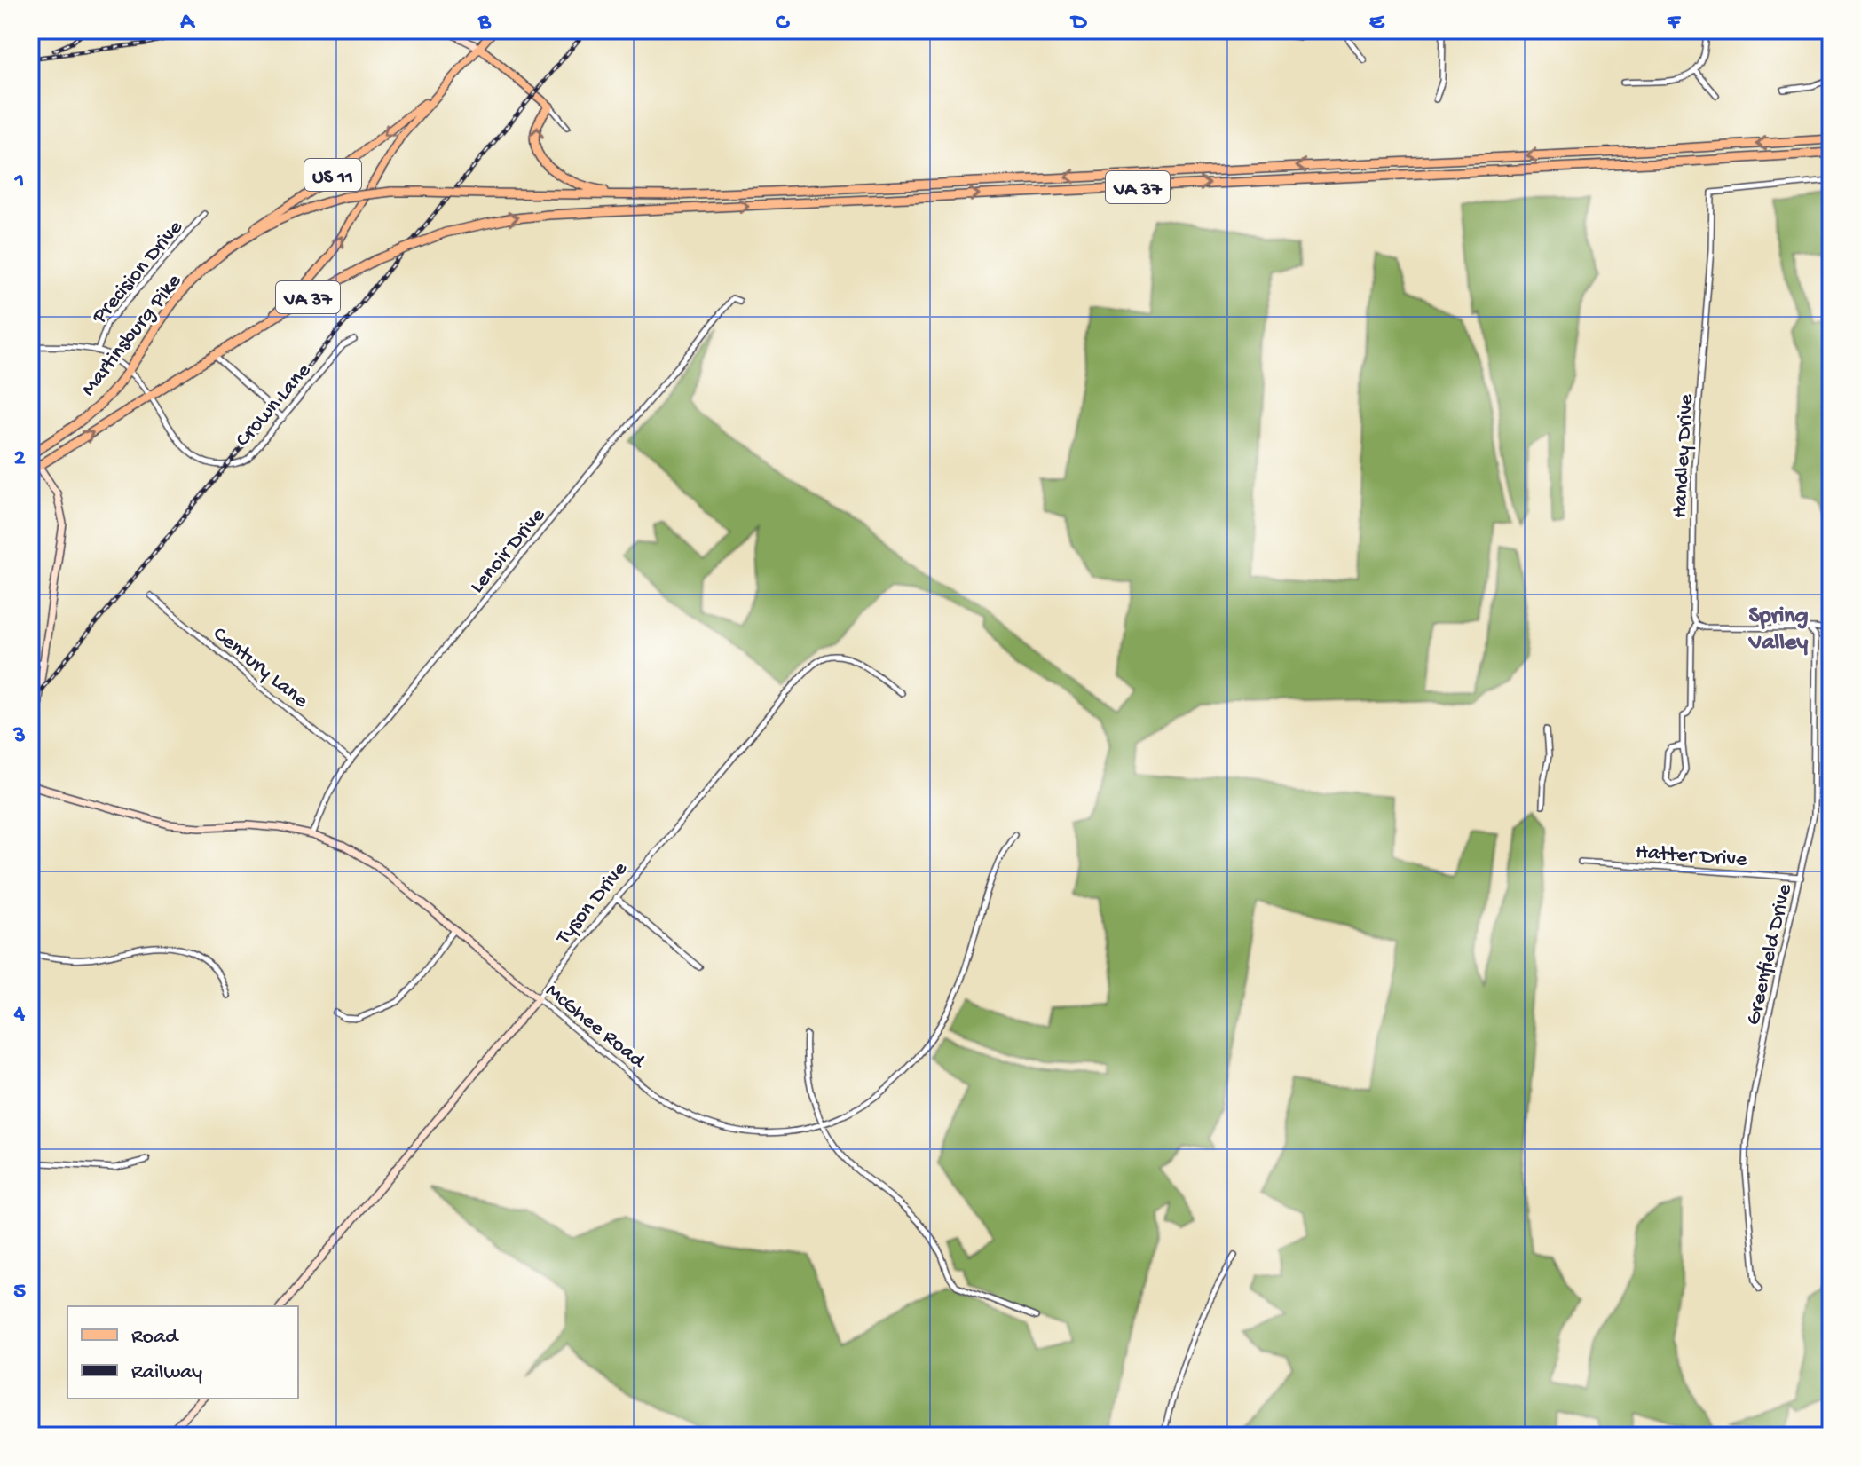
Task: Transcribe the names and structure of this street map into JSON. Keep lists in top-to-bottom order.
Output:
{
  "streets": {
    "highway": ["US 11", "VA 37", "Martinsburg Pike"],
    "street": [
      "Precision Drive",
      "Crown Lane",
      "Handley Drive",
      "Lenoir Drive",
      "Century Lane",
      "Hatter Drive",
      "Tyson Drive",
      "Greenfield Drive",
      "McGhee Road"
    ]
  },
  "crossings": [
    ["US 11", "VA 37"],
    ["US 11", "Martinsburg Pike"],
    ["VA 37", "Martinsburg Pike"],
    ["Precision Drive", "Crown Lane"],
    ["Martinsburg Pike", "Crown Lane"],
    ["Lenoir Drive", "Century Lane"],
    ["Lenoir Drive", "McGhee Road"],
    ["Hatter Drive", "Greenfield Drive"],
    ["Tyson Drive", "McGhee Road"]
  ],
  "districts": ["Spring Valley"],
  "legend": ["Road", "Railway"],
  "grid": {
    "columns": [
      "A",
      "B",
      "C",
      "D",
      "E",
      "F"
    ],
    "rows": [
      "1",
      "2",
      "3",
      "4",
      "5"
    ]
  }
}
